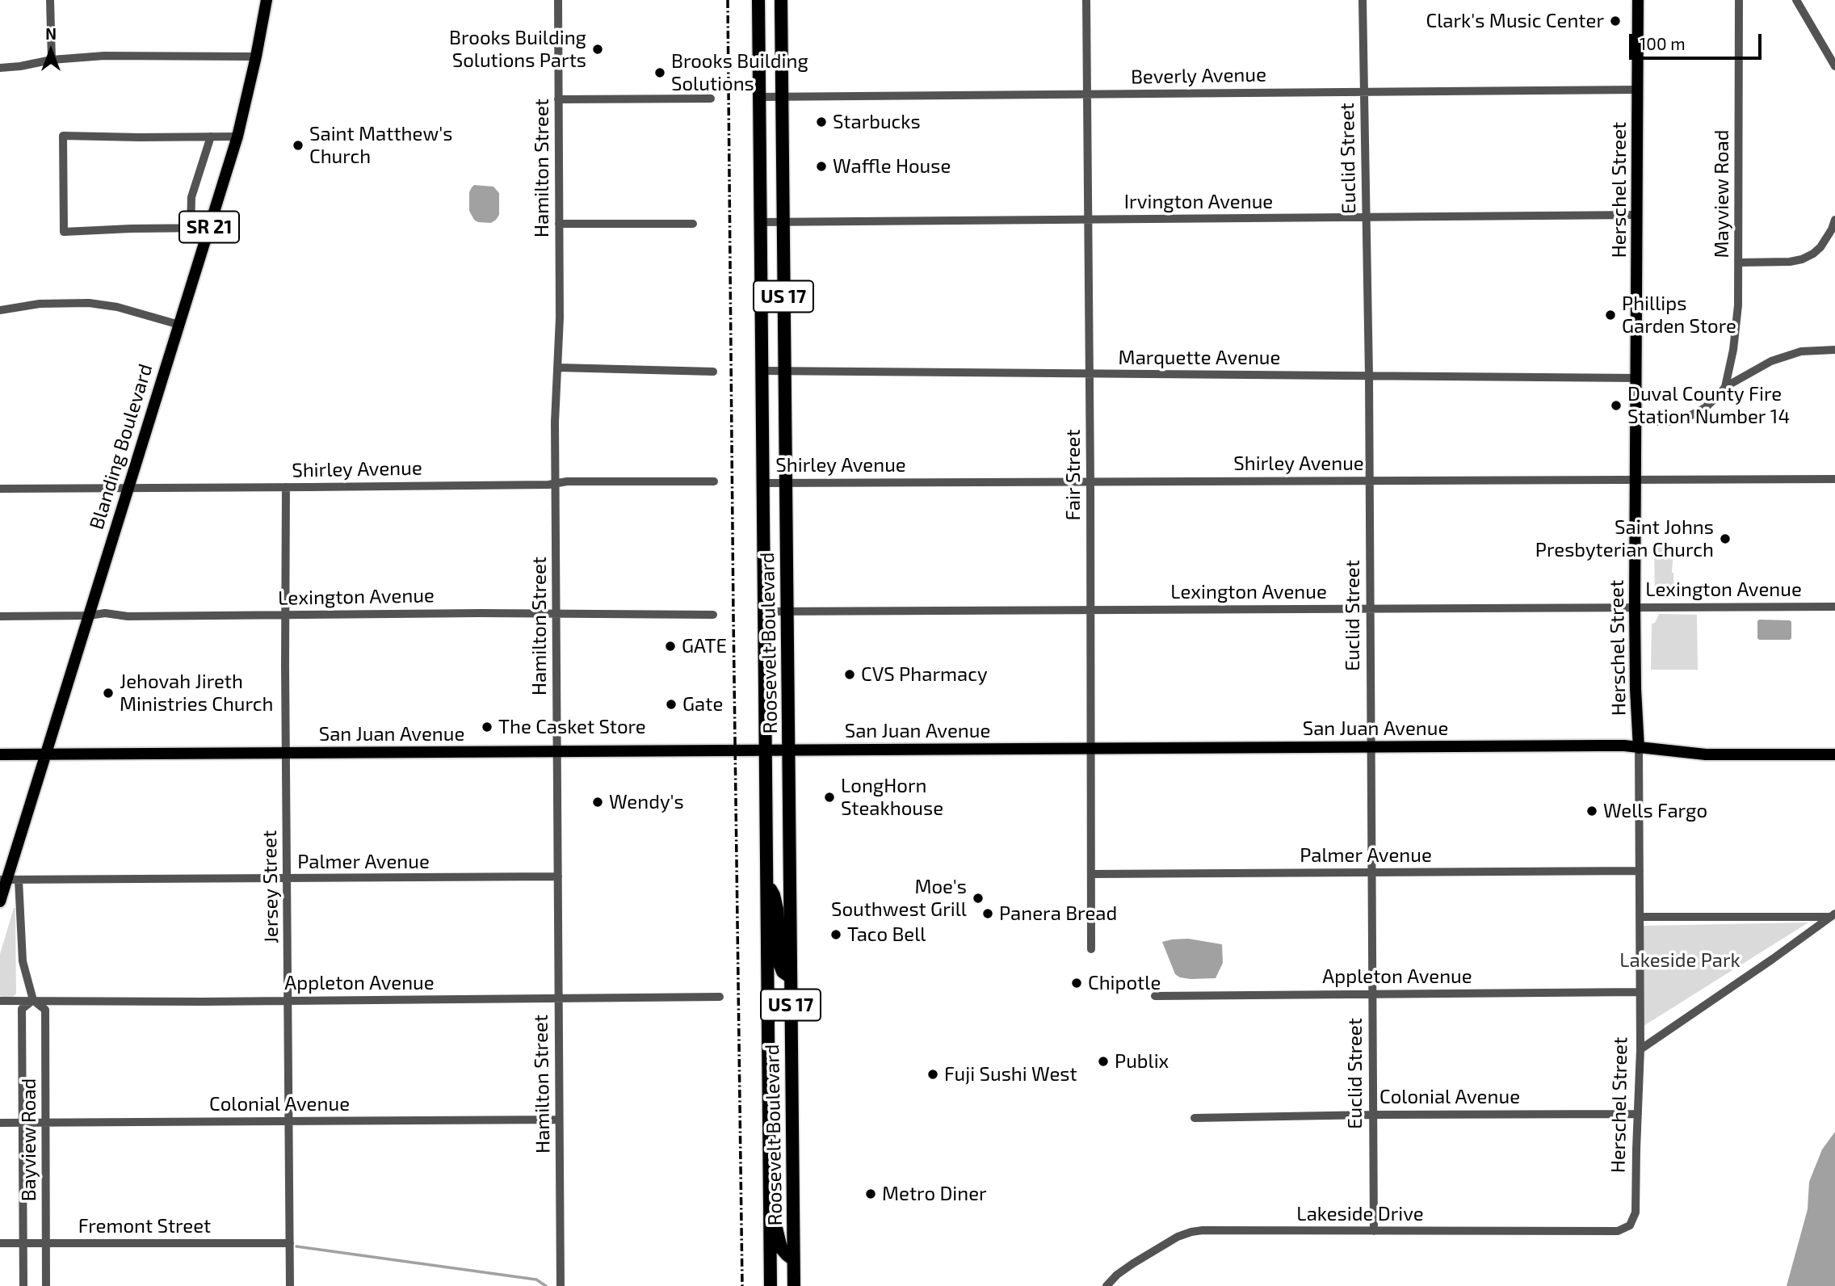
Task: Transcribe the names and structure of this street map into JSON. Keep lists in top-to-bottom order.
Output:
{
  "streets": {
    "highway": ["US 17", "Roosevelt Boulevard"],
    "main road": [
      "Herschel Street",
      "SR 21",
      "Blanding Boulevard",
      "San Juan Avenue"
    ],
    "street": [
      "Beverly Avenue",
      "Euclid Street",
      "Hamilton Street",
      "Mayview Road",
      "Irvington Avenue",
      "Marquette Avenue",
      "Shirley Avenue",
      "Fair Street",
      "Lexington Avenue",
      "Palmer Avenue",
      "Jersey Street",
      "Appleton Avenue",
      "Colonial Avenue",
      "Bayview Road",
      "Lakeside Drive",
      "Fremont Street"
    ]
  },
  "crossings": [
    ["Beverly Avenue", "Euclid Street"],
    ["Beverly Avenue", "Herschel Street"],
    ["Beverly Avenue", "Fair Street"],
    ["Beverly Avenue", "Roosevelt Boulevard"],
    ["Euclid Street", "Irvington Avenue"],
    ["Euclid Street", "Marquette Avenue"],
    ["Euclid Street", "Shirley Avenue"],
    ["Euclid Street", "Lexington Avenue"],
    ["Euclid Street", "San Juan Avenue"],
    ["Euclid Street", "Palmer Avenue"],
    ["Euclid Street", "Appleton Avenue"],
    ["Euclid Street", "Colonial Avenue"],
    ["Euclid Street", "Lakeside Drive"],
    ["Hamilton Street", "Shirley Avenue"],
    ["Hamilton Street", "Lexington Avenue"],
    ["Hamilton Street", "San Juan Avenue"],
    ["Hamilton Street", "Palmer Avenue"],
    ["Hamilton Street", "Appleton Avenue"],
    ["Hamilton Street", "Colonial Avenue"],
    ["Herschel Street", "Irvington Avenue"],
    ["Herschel Street", "Marquette Avenue"],
    ["Herschel Street", "Shirley Avenue"],
    ["Herschel Street", "Lexington Avenue"],
    ["Herschel Street", "San Juan Avenue"],
    ["Herschel Street", "Palmer Avenue"],
    ["Herschel Street", "Appleton Avenue"],
    ["Herschel Street", "Colonial Avenue"],
    ["Herschel Street", "Lakeside Drive"],
    ["Irvington Avenue", "Fair Street"],
    ["Irvington Avenue", "Roosevelt Boulevard"],
    ["Marquette Avenue", "Fair Street"],
    ["Marquette Avenue", "Roosevelt Boulevard"],
    ["Blanding Boulevard", "Shirley Avenue"],
    ["Blanding Boulevard", "Lexington Avenue"],
    ["Blanding Boulevard", "San Juan Avenue"],
    ["Blanding Boulevard", "Palmer Avenue"],
    ["Blanding Boulevard", "Bayview Road"],
    ["Shirley Avenue", "Fair Street"],
    ["Shirley Avenue", "Roosevelt Boulevard"],
    ["Shirley Avenue", "Jersey Street"],
    ["Fair Street", "Lexington Avenue"],
    ["Fair Street", "San Juan Avenue"],
    ["Fair Street", "Palmer Avenue"],
    ["Lexington Avenue", "Roosevelt Boulevard"],
    ["Lexington Avenue", "Jersey Street"],
    ["Roosevelt Boulevard", "San Juan Avenue"],
    ["San Juan Avenue", "Jersey Street"],
    ["Palmer Avenue", "Jersey Street"],
    ["Palmer Avenue", "Bayview Road"],
    ["Jersey Street", "Appleton Avenue"],
    ["Jersey Street", "Colonial Avenue"],
    ["Jersey Street", "Fremont Street"],
    ["Appleton Avenue", "Bayview Road"],
    ["Colonial Avenue", "Bayview Road"],
    ["Bayview Road", "Fremont Street"]
  ],
  "parks": ["Lakeside Park"],
  "places": [
    "Clark's Music Center",
    "Brooks Building Solutions Parts",
    "Brooks Building Solutions",
    "Starbucks",
    "Saint Matthew's Church",
    "Waffle House",
    "Phillips Garden Store",
    "Duval County Fire Station Number 14",
    "Saint Johns Presbyterian Church",
    "GATE",
    "CVS Pharmacy",
    "Jehovah Jireth Ministries Church",
    "Gate",
    "The Casket Store",
    "LongHorn Steakhouse",
    "Wendy's",
    "Wells Fargo",
    "Moe's Southwest Grill",
    "Panera Bread",
    "Taco Bell",
    "Chipotle",
    "Publix",
    "Fuji Sushi West",
    "Metro Diner"
  ],
  "scale_bar": "100 m",
  "north": "top"
}
